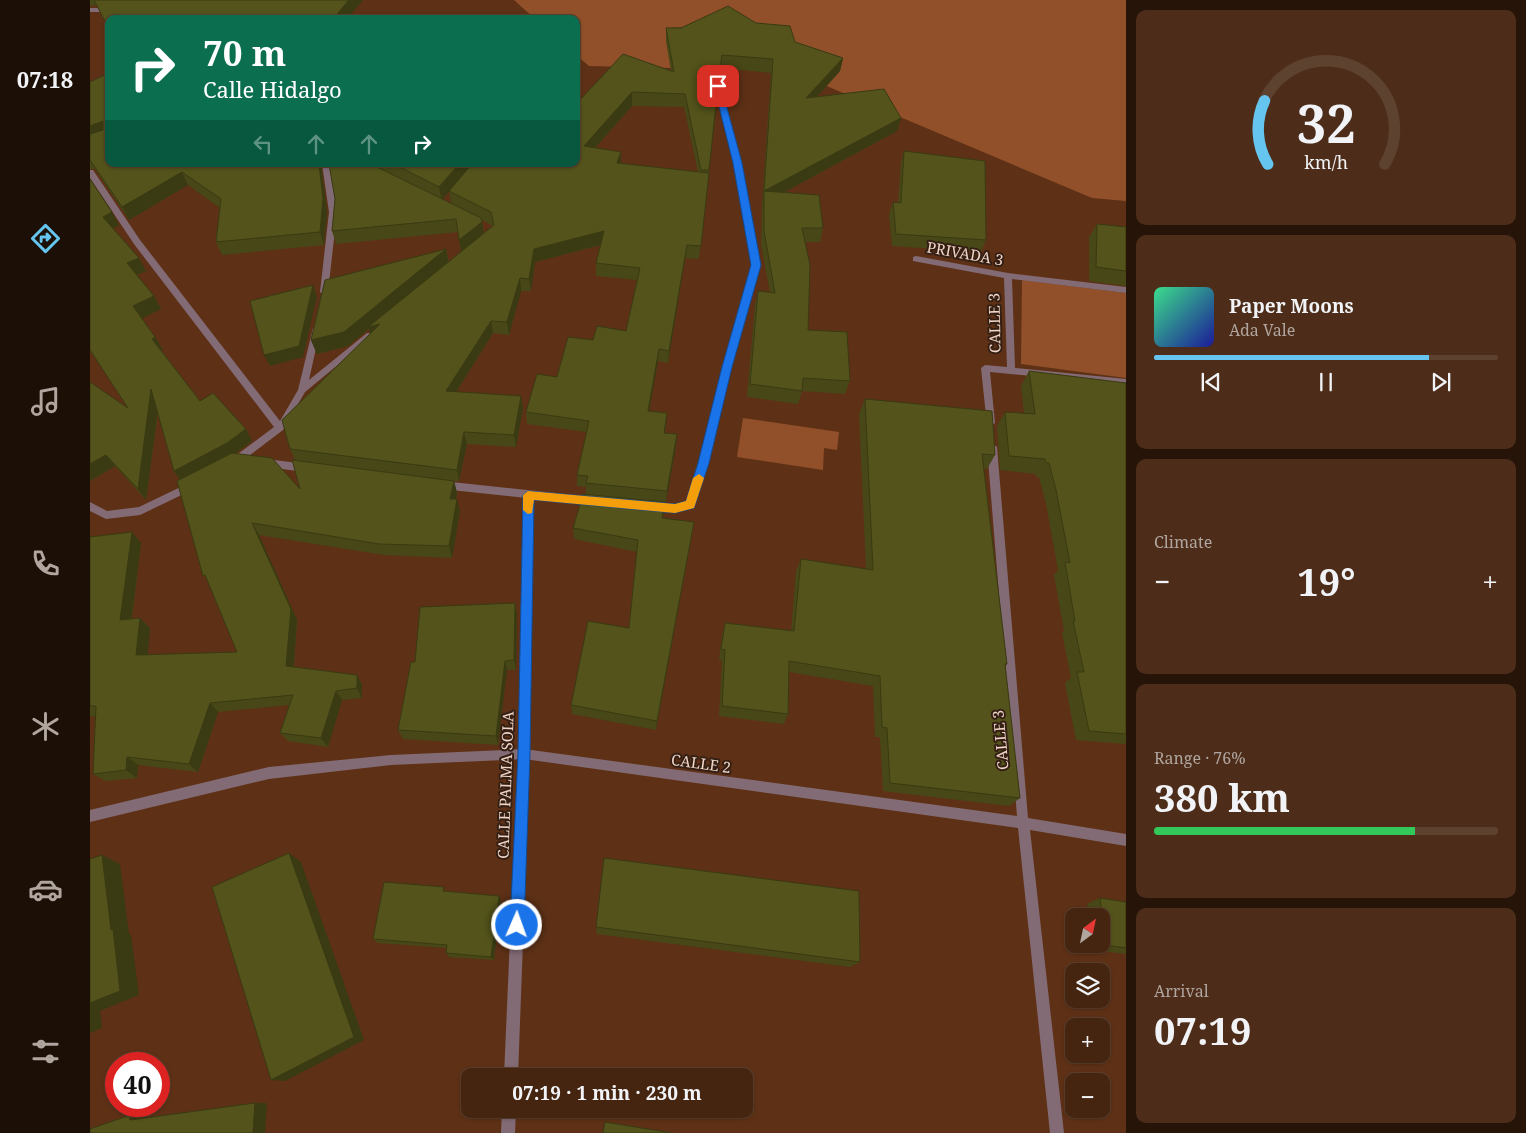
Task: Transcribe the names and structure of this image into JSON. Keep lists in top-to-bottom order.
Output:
{
  "streets": {
    "street": [
      "PRIVADA 3",
      "CALLE 3",
      "CALLE 2",
      "CALLE PALMA SOLA"
    ]
  },
  "crossings": [
    ["PRIVADA 3", "CALLE 3"],
    ["CALLE 3", "CALLE 2"],
    ["CALLE 2", "CALLE PALMA SOLA"]
  ],
  "north": "top right",
  "page": {
    "tabs": "07:18",
    "turn": ["70 m", "Calle Hidalgo"],
    "song": ["Paper Moons", "Ada Vale"],
    "tile": [
      "Climate",
      ["Range · 76%", "380 km"],
      ["Arrival", "07:19"]
    ],
    "heat": ["−", "19°", "+"],
    "map_buttons": ["+", "−"],
    "limit": "40",
    "trip": "07:19 · 1 min · 230 m",
    "gauge": ["32", "km/h"]
  }
}
